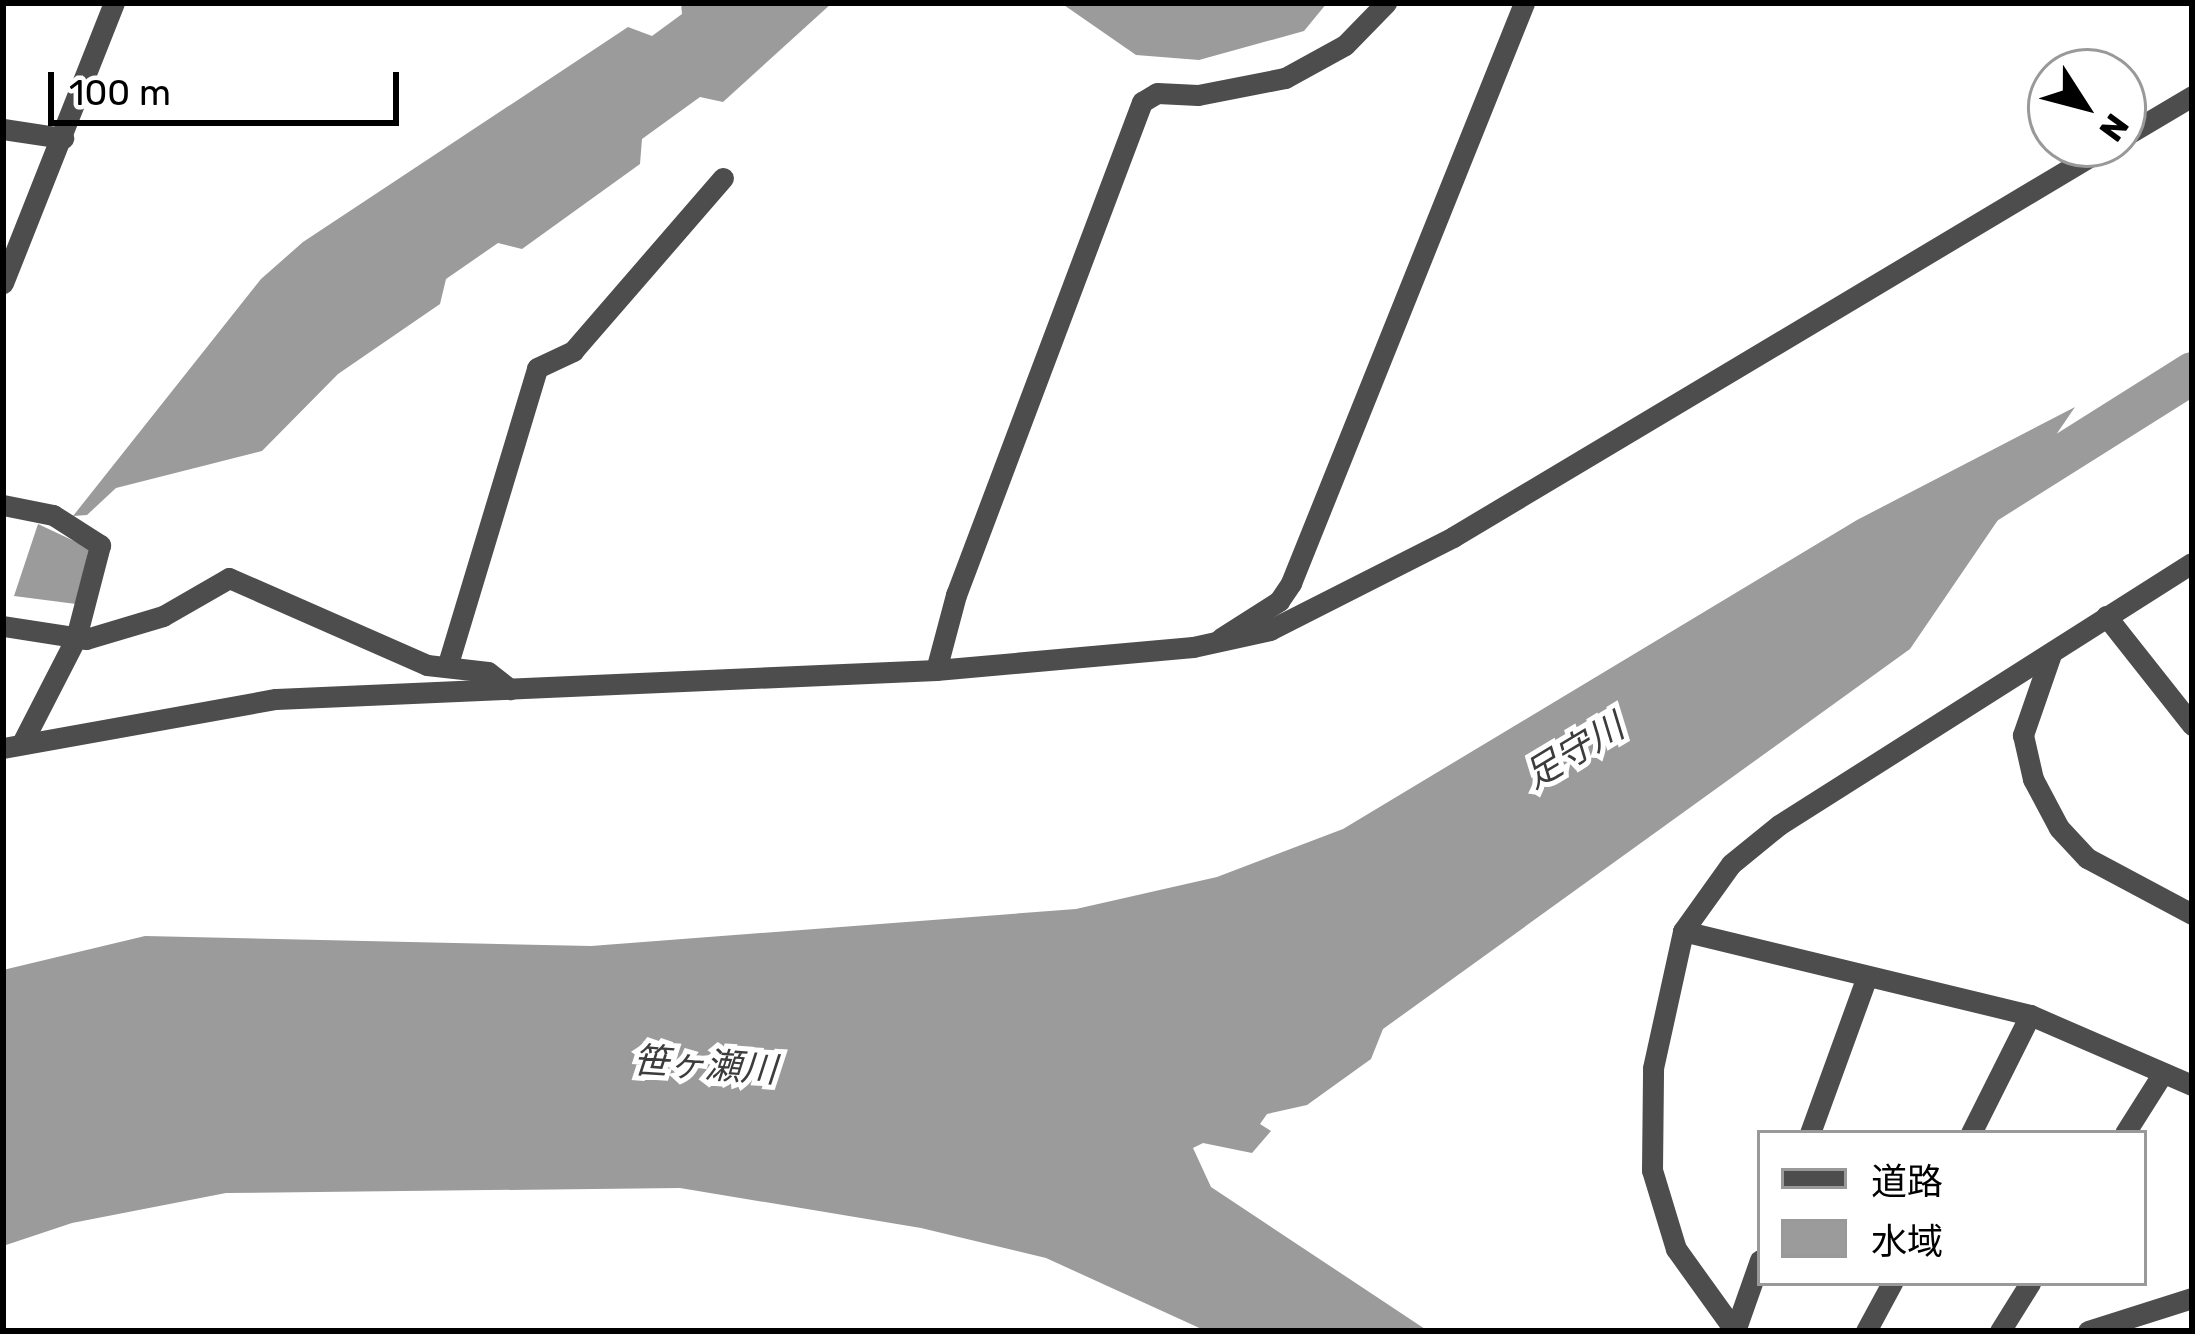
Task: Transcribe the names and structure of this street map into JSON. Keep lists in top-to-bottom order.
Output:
{
  "water": ["足守川", "笹ヶ瀬川"],
  "legend": ["道路", "水域"],
  "scale_bar": "100 m",
  "north": "bottom right"
}
